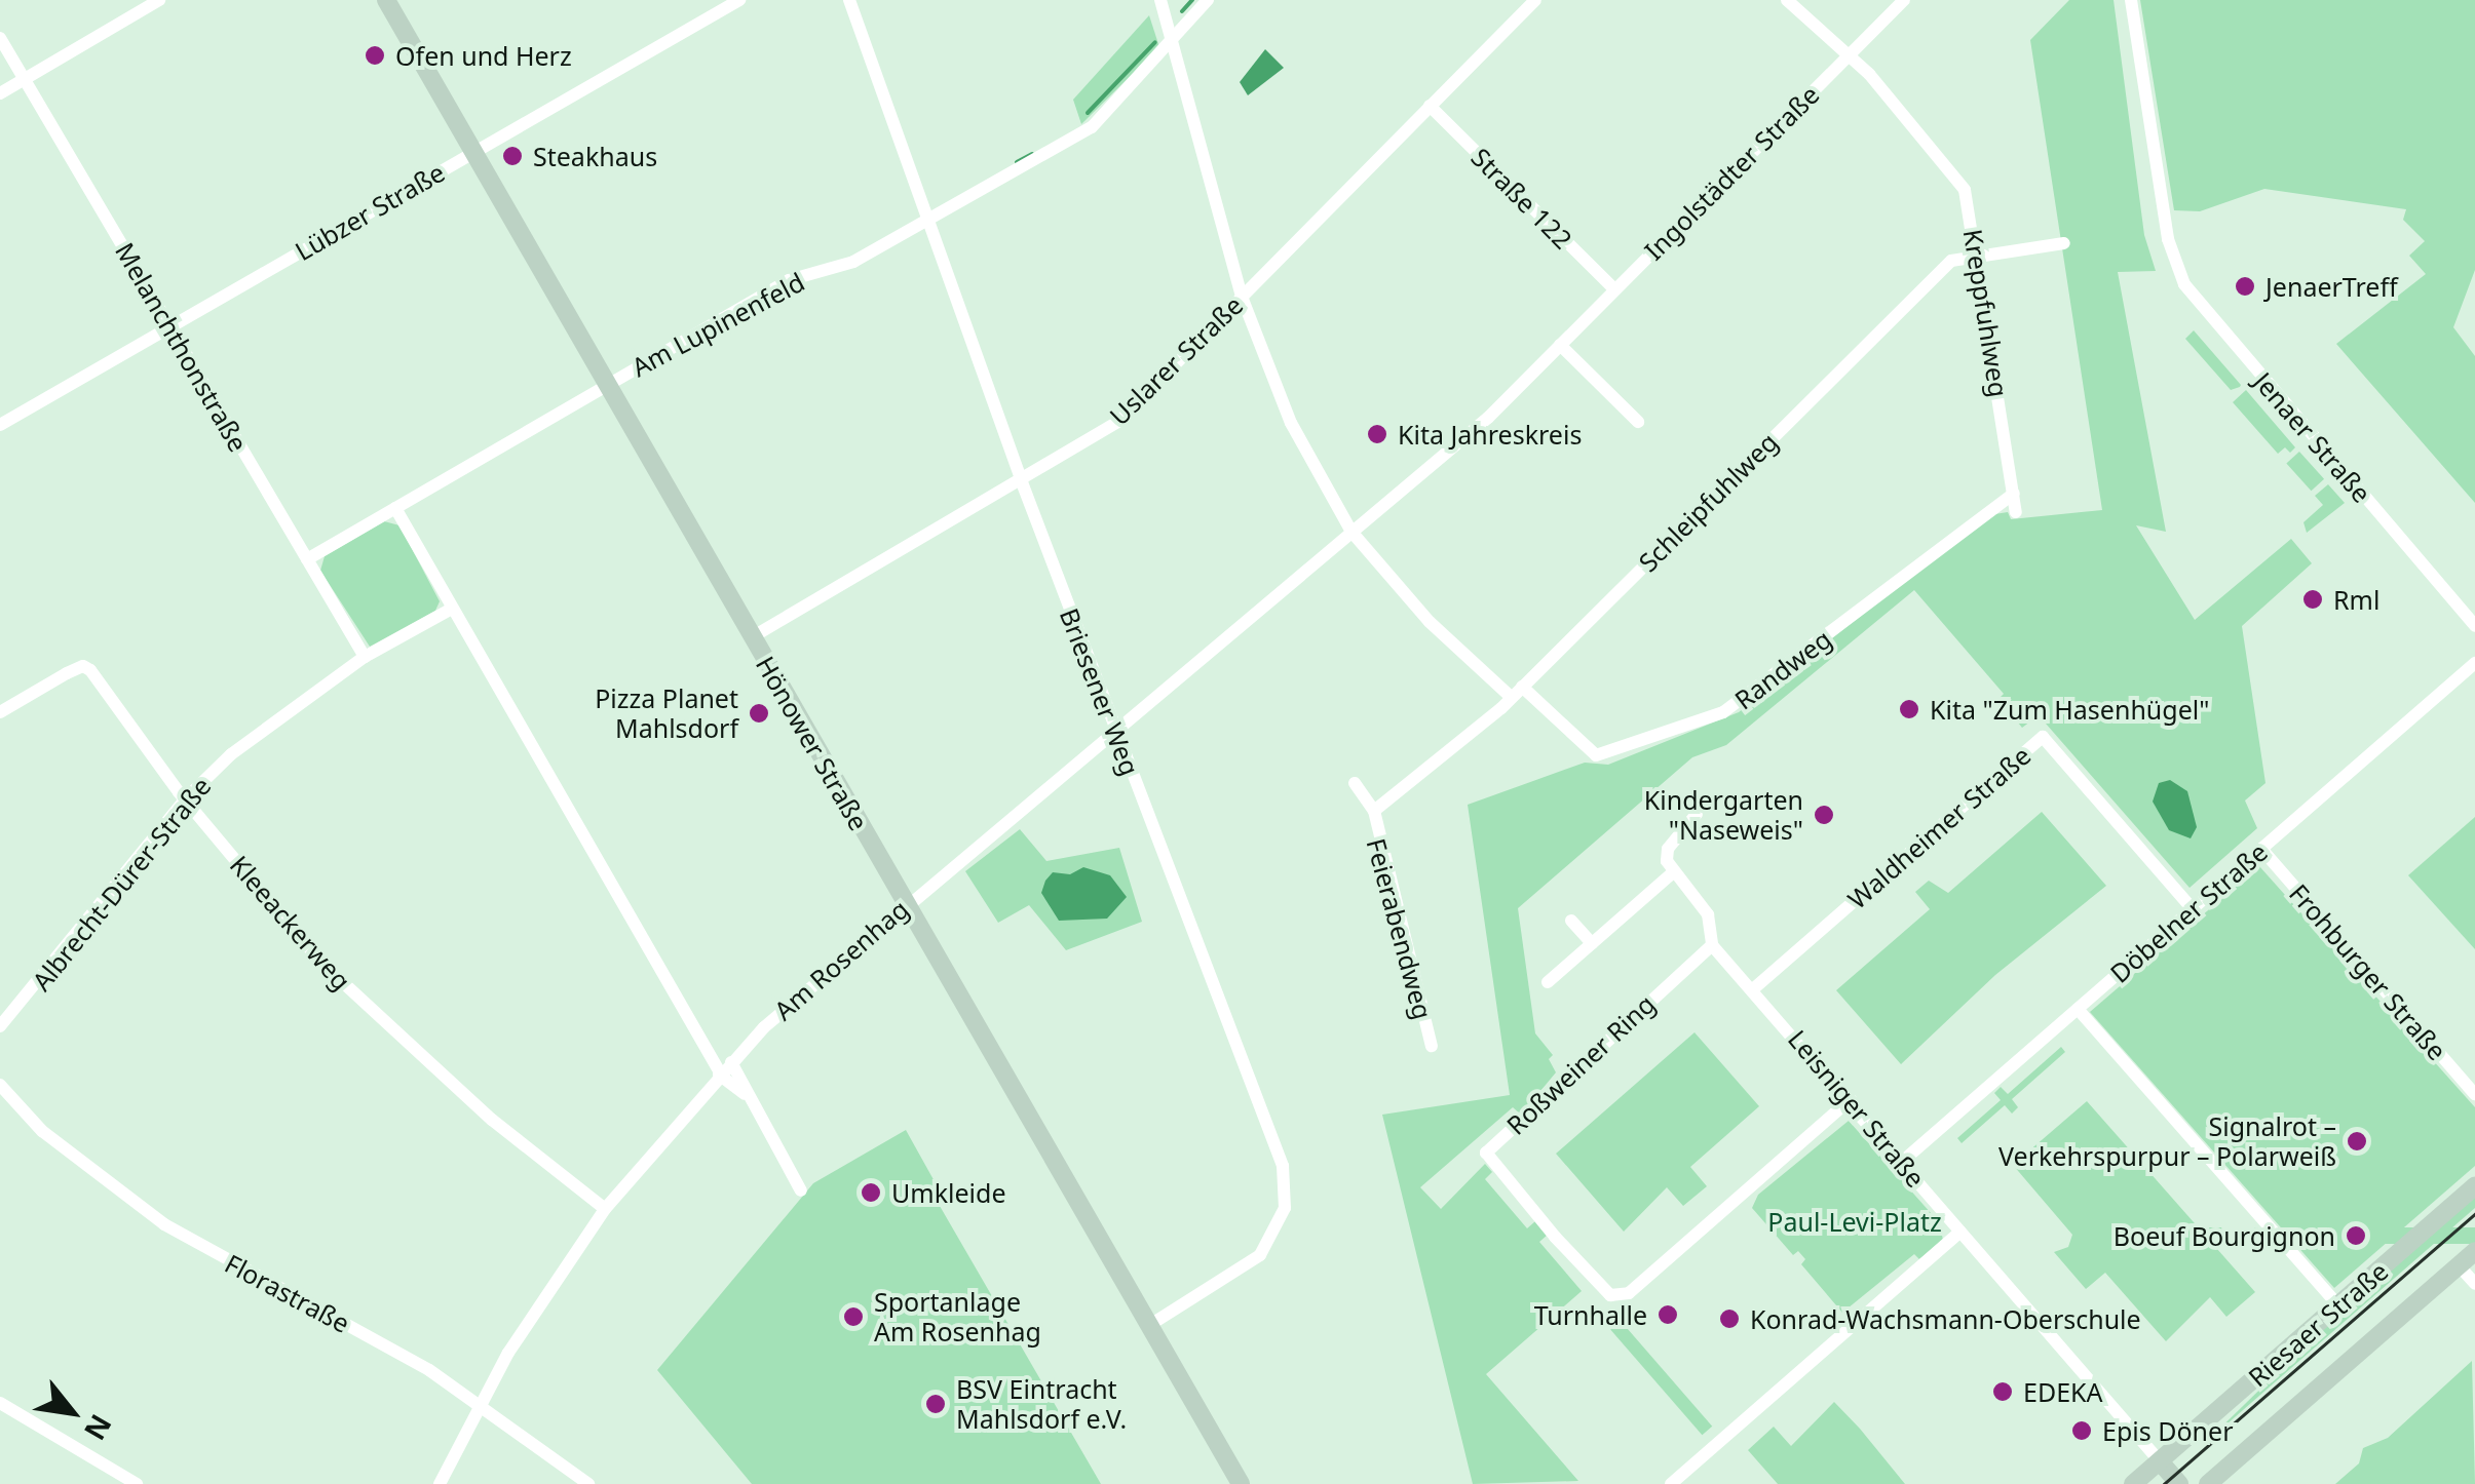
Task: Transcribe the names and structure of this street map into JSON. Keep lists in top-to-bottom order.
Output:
{
  "streets": {
    "main road": ["Hönower Straße", "Riesaer Straße"],
    "street": [
      "Ingolstädter Straße",
      "Straße 122",
      "Lübzer Straße",
      "Kreppfuhlweg",
      "Am Lupinenfeld",
      "Melanchthonstraße",
      "Uslarer Straße",
      "Jenaer Straße",
      "Schleipfuhlweg",
      "Randweg",
      "Briesener Weg",
      "Waldheimer Straße",
      "Albrecht-Dürer-Straße",
      "Döbelner Straße",
      "Kleeackerweg",
      "Feierabendweg",
      "Am Rosenhag",
      "Frohburger Straße",
      "Roßweiner Ring",
      "Leisniger Straße",
      "Florastraße"
    ]
  },
  "crossings": [
    ["Ingolstädter Straße", "Straße 122"],
    ["Ingolstädter Straße", "Kreppfuhlweg"],
    ["Ingolstädter Straße", "Am Rosenhag"],
    ["Straße 122", "Uslarer Straße"],
    ["Lübzer Straße", "Melanchthonstraße"],
    ["Lübzer Straße", "Hönower Straße"],
    ["Kreppfuhlweg", "Schleipfuhlweg"],
    ["Kreppfuhlweg", "Randweg"],
    ["Am Lupinenfeld", "Melanchthonstraße"],
    ["Am Lupinenfeld", "Briesener Weg"],
    ["Am Lupinenfeld", "Hönower Straße"],
    ["Melanchthonstraße", "Albrecht-Dürer-Straße"],
    ["Uslarer Straße", "Briesener Weg"],
    ["Uslarer Straße", "Hönower Straße"],
    ["Schleipfuhlweg", "Randweg"],
    ["Schleipfuhlweg", "Feierabendweg"],
    ["Briesener Weg", "Hönower Straße"],
    ["Briesener Weg", "Am Rosenhag"],
    ["Hönower Straße", "Am Rosenhag"],
    ["Waldheimer Straße", "Döbelner Straße"],
    ["Waldheimer Straße", "Leisniger Straße"],
    ["Albrecht-Dürer-Straße", "Kleeackerweg"],
    ["Döbelner Straße", "Frohburger Straße"],
    ["Döbelner Straße", "Leisniger Straße"],
    ["Kleeackerweg", "Am Rosenhag"],
    ["Am Rosenhag", "Florastraße"],
    ["Roßweiner Ring", "Leisniger Straße"],
    ["Leisniger Straße", "Riesaer Straße"]
  ],
  "parks": ["Paul-Levi-Platz"],
  "places": [
    "Ofen und Herz",
    "Steakhaus",
    "JenaerTreff",
    "Kita Jahreskreis",
    "Rml",
    "Kita \"Zum Hasenhügel\"",
    "Pizza Planet Mahlsdorf",
    "Kindergarten \"Naseweis\"",
    "Signalrot – Verkehrspurpur – Polarweiß",
    "Umkleide",
    "Boeuf Bourgignon",
    "Turnhalle",
    "Sportanlage Am Rosenhag",
    "Konrad-Wachsmann-Oberschule",
    "EDEKA",
    "BSV Eintracht Mahlsdorf e.V.",
    "Epis Döner"
  ],
  "north": "bottom right"
}
